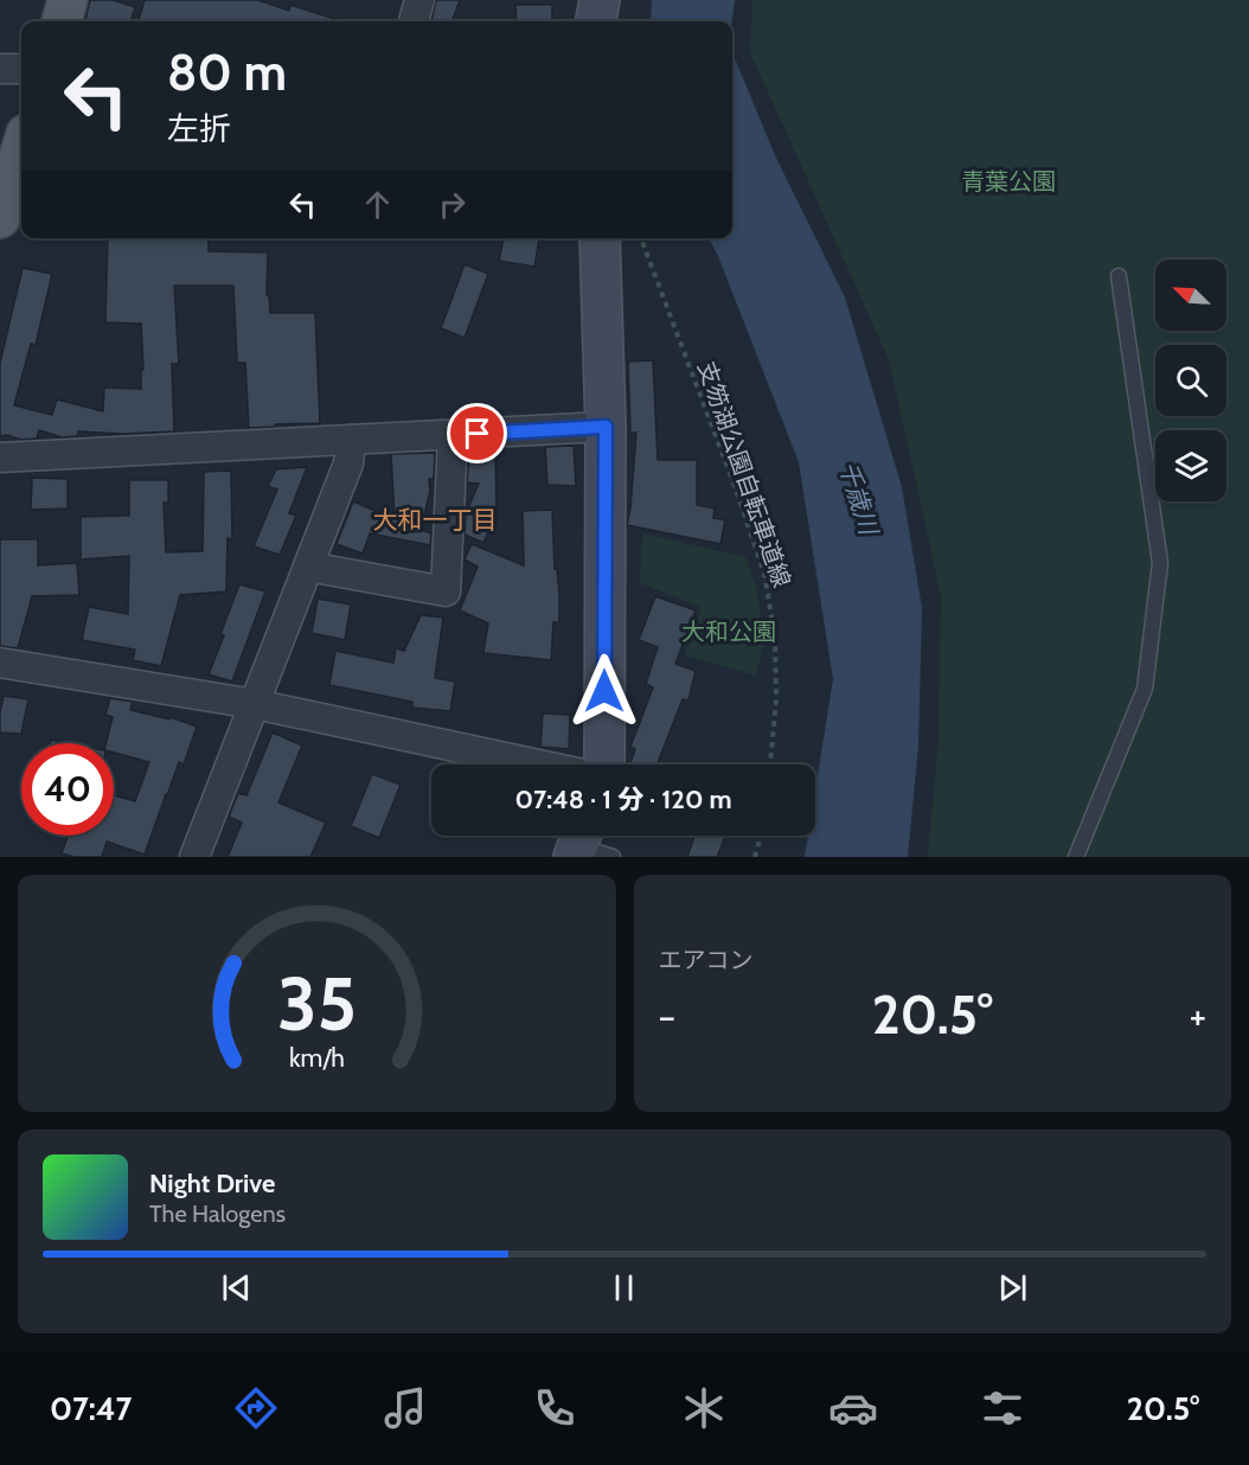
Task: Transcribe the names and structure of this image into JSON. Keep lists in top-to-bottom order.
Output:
{
  "streets": {
    "path": ["支笏湖公園自転車道線"]
  },
  "districts": ["大和一丁目"],
  "water": ["千歳川"],
  "parks": ["青葉公園", "大和公園"],
  "north": "top left",
  "page": {
    "turn": ["80 m", "左折"],
    "limit": "40",
    "trip": "07:48 · 1 分 · 120 m",
    "tile": "エアコン",
    "heat": ["−", "20.5°", "+"],
    "song": ["Night Drive", "The Halogens"],
    "tabs": ["07:47", "20.5°"],
    "gauge": ["35", "km/h"]
  }
}
